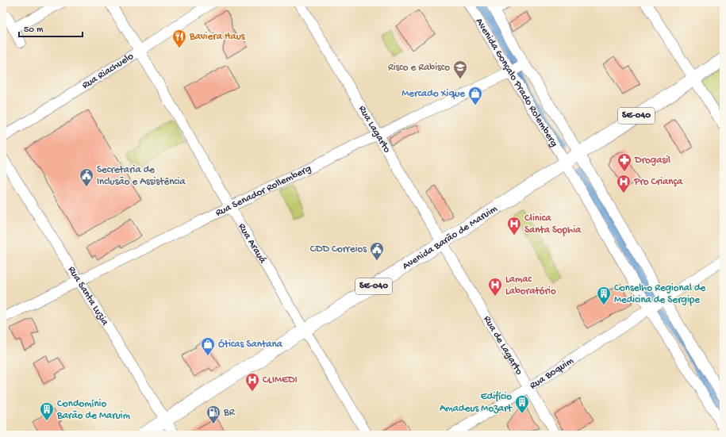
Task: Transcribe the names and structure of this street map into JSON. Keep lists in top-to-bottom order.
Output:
{
  "streets": {
    "main road": ["SE-040", "Avenida Barão de Maruim"],
    "street": [
      "Rua Riachuelo",
      "Avenida Gonçalo Prado Rolemberg",
      "Rua Lagarto",
      "Rua Senador Rollemberg",
      "Rua Arauá",
      "Rua Santa Luzia",
      "Rua de Lagarto",
      "Rua Boquim"
    ]
  },
  "crossings": [
    ["Rua Riachuelo", "Rua Arauá"],
    ["Avenida Gonçalo Prado Rolemberg", "Rua Senador Rollemberg"],
    ["Avenida Gonçalo Prado Rolemberg", "Avenida Barão de Maruim"],
    ["Avenida Gonçalo Prado Rolemberg", "Rua Boquim"],
    ["Rua Lagarto", "Rua Senador Rollemberg"],
    ["Rua Lagarto", "Avenida Barão de Maruim"],
    ["Rua Lagarto", "Rua de Lagarto"],
    ["Rua Senador Rollemberg", "Rua Arauá"],
    ["Rua Senador Rollemberg", "Rua Santa Luzia"],
    ["Avenida Barão de Maruim", "Rua Arauá"],
    ["Avenida Barão de Maruim", "Rua Santa Luzia"],
    ["Rua de Lagarto", "Rua Boquim"]
  ],
  "places": {
    "restaurant": ["Baviera Haus"],
    "school or university": ["Risco e Rabisco"],
    "shop": ["Mercado Xique", "Óticas Santana"],
    "pharmacy": ["Drogasil"],
    "public building": ["Secretaria de Inclusão e Assistência", "CDD Correios"],
    "hospital": [
      "Pro Criança",
      "Clinica Santa Sophia",
      "Lamac Laboratório",
      "CLIMEDI"
    ],
    "building": ["Conselho Regional de Medicina de Sergipe", "Edifício Amadeus Mozart", "Condomínio Barão de Maruim"],
    "fuel station": ["BR"]
  },
  "scale_bar": "50 m"
}
